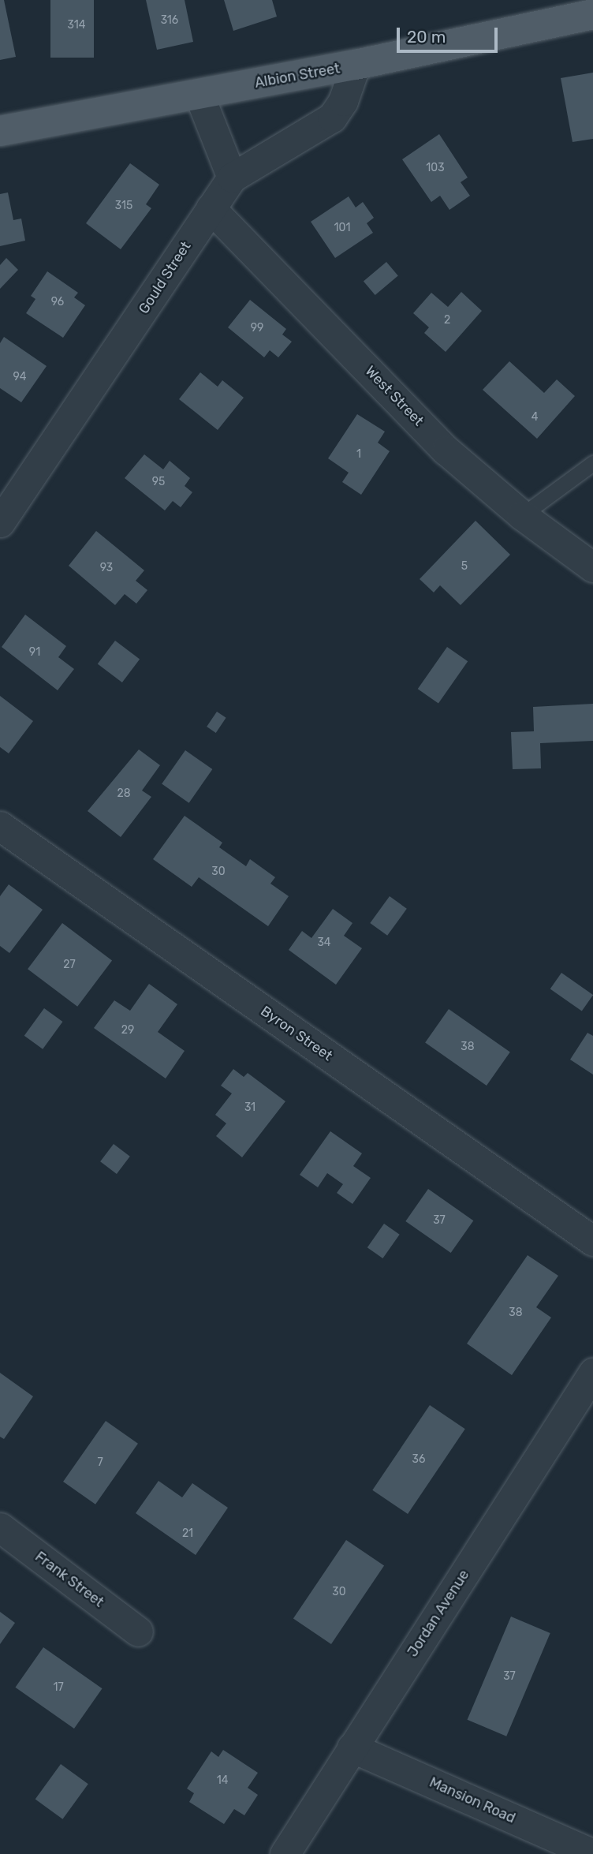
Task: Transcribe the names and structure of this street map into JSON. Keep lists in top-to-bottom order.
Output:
{
  "streets": {
    "main road": ["Albion Street"],
    "street": [
      "Gould Street",
      "West Street",
      "Byron Street",
      "Frank Street",
      "Jordan Avenue",
      "Mansion Road"
    ]
  },
  "crossings": [
    ["Albion Street", "Gould Street"],
    ["Gould Street", "West Street"],
    ["Jordan Avenue", "Mansion Road"]
  ],
  "house_numbers": [
    "316",
    "314",
    "103",
    "315",
    "101",
    "96",
    "2",
    "99",
    "94",
    "4",
    "1",
    "95",
    "5",
    "93",
    "91",
    "28",
    "30",
    "34",
    "27",
    "29",
    "38",
    "31",
    "37",
    "38",
    "36",
    "7",
    "21",
    "30",
    "37",
    "17",
    "14"
  ],
  "scale_bar": "20 m"
}
